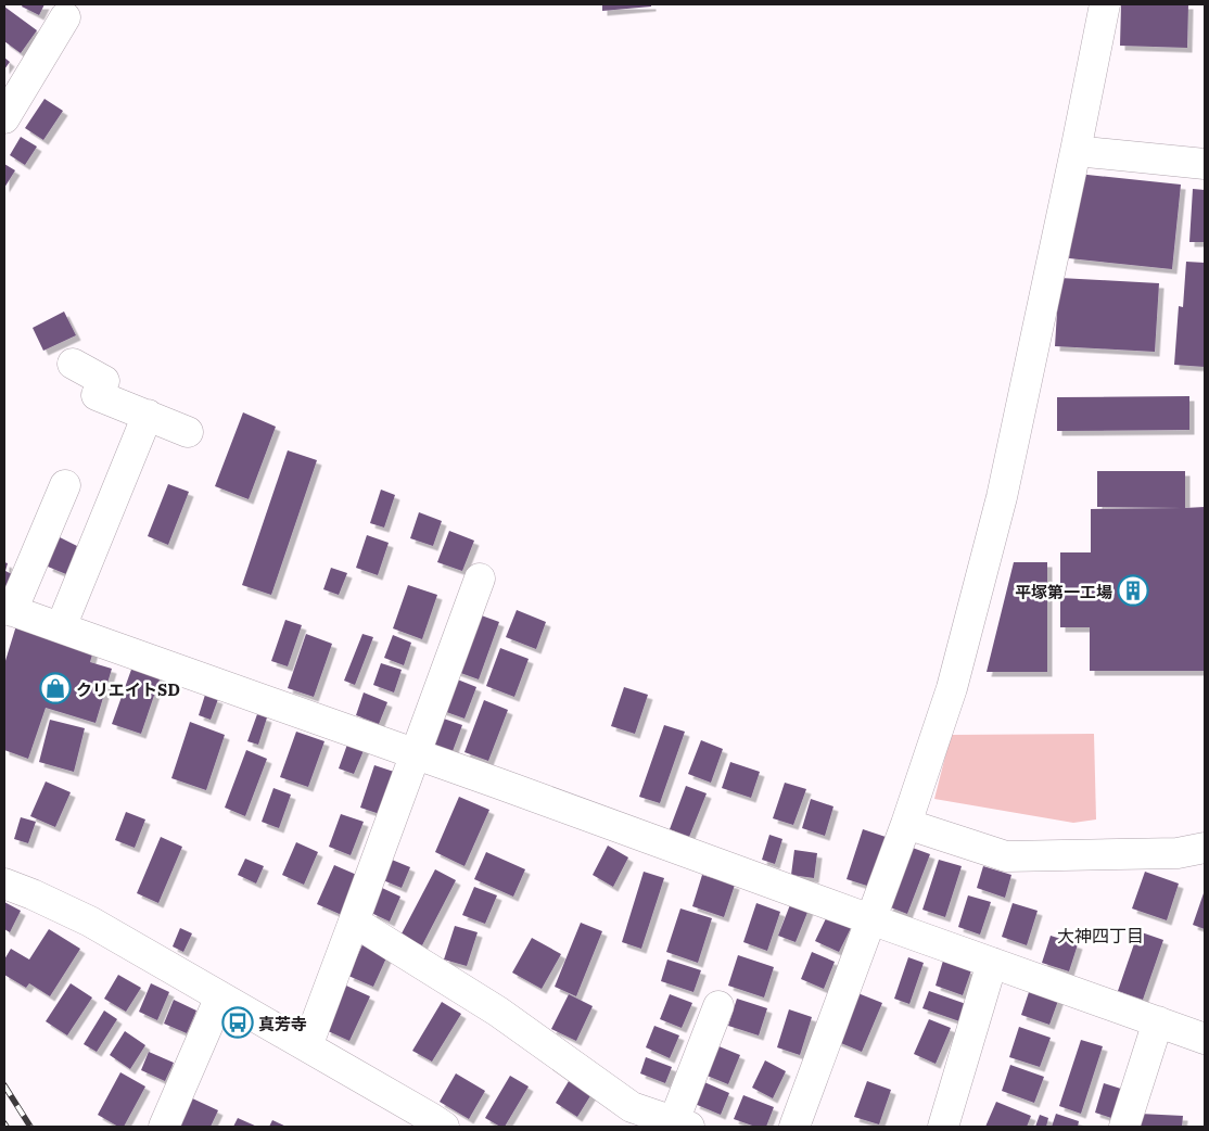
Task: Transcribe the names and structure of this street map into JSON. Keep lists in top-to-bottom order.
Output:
{
  "districts": ["大神四丁目"],
  "places": {
    "building": ["平塚第一工場"],
    "shop": ["クリエイトSD"],
    "bus stop": ["真芳寺"]
  }
}
